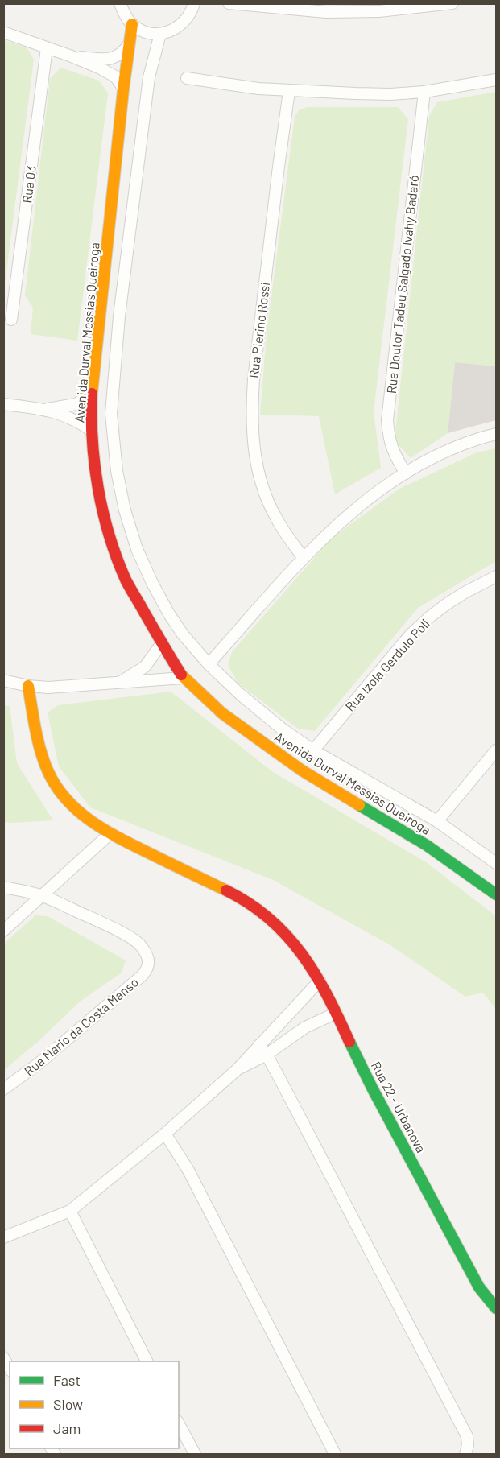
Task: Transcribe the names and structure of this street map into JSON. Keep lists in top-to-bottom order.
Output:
{
  "streets": {
    "street": [
      "Rua 03",
      "Rua Doutor Tadeu Salgado Ivahy Badaró",
      "Rua Pierino Rossi",
      "Avenida Durval Messias Queiroga",
      "Rua Izola Gerdulo Poli",
      "Rua Mário da Costa Manso",
      "Rua 22 - Urbanova"
    ]
  },
  "crossings": [
    ["Avenida Durval Messias Queiroga", "Rua Izola Gerdulo Poli"]
  ],
  "legend": ["Fast", "Slow", "Jam"]
}
